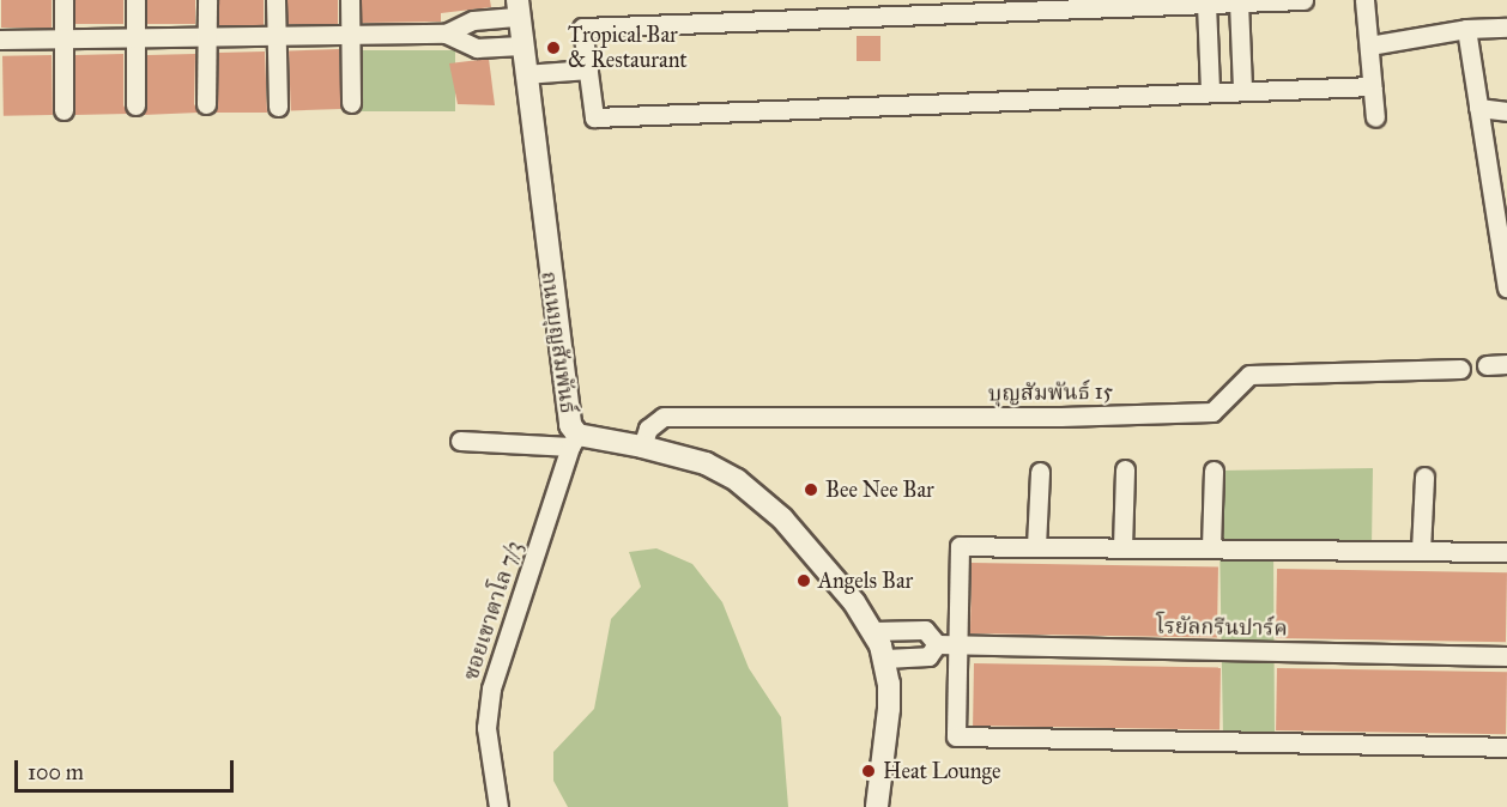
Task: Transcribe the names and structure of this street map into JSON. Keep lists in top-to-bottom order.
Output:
{
  "streets": {
    "street": [
      "ถนนบุญสัมพันธ์",
      "บุญสัมพันธ์ 15",
      "ซอยเขาตาโล 7/3",
      "โรยัลกรีนปาร์ค"
    ]
  },
  "crossings": [
    ["ถนนบุญสัมพันธ์", "บุญสัมพันธ์ 15"],
    ["ถนนบุญสัมพันธ์", "ซอยเขาตาโล 7/3"],
    ["ถนนบุญสัมพันธ์", "โรยัลกรีนปาร์ค"]
  ],
  "places": [
    "Tropical Bar & Restaurant",
    "Bee Nee Bar",
    "Angels Bar",
    "Heat Lounge"
  ],
  "scale_bar": "100 m"
}
